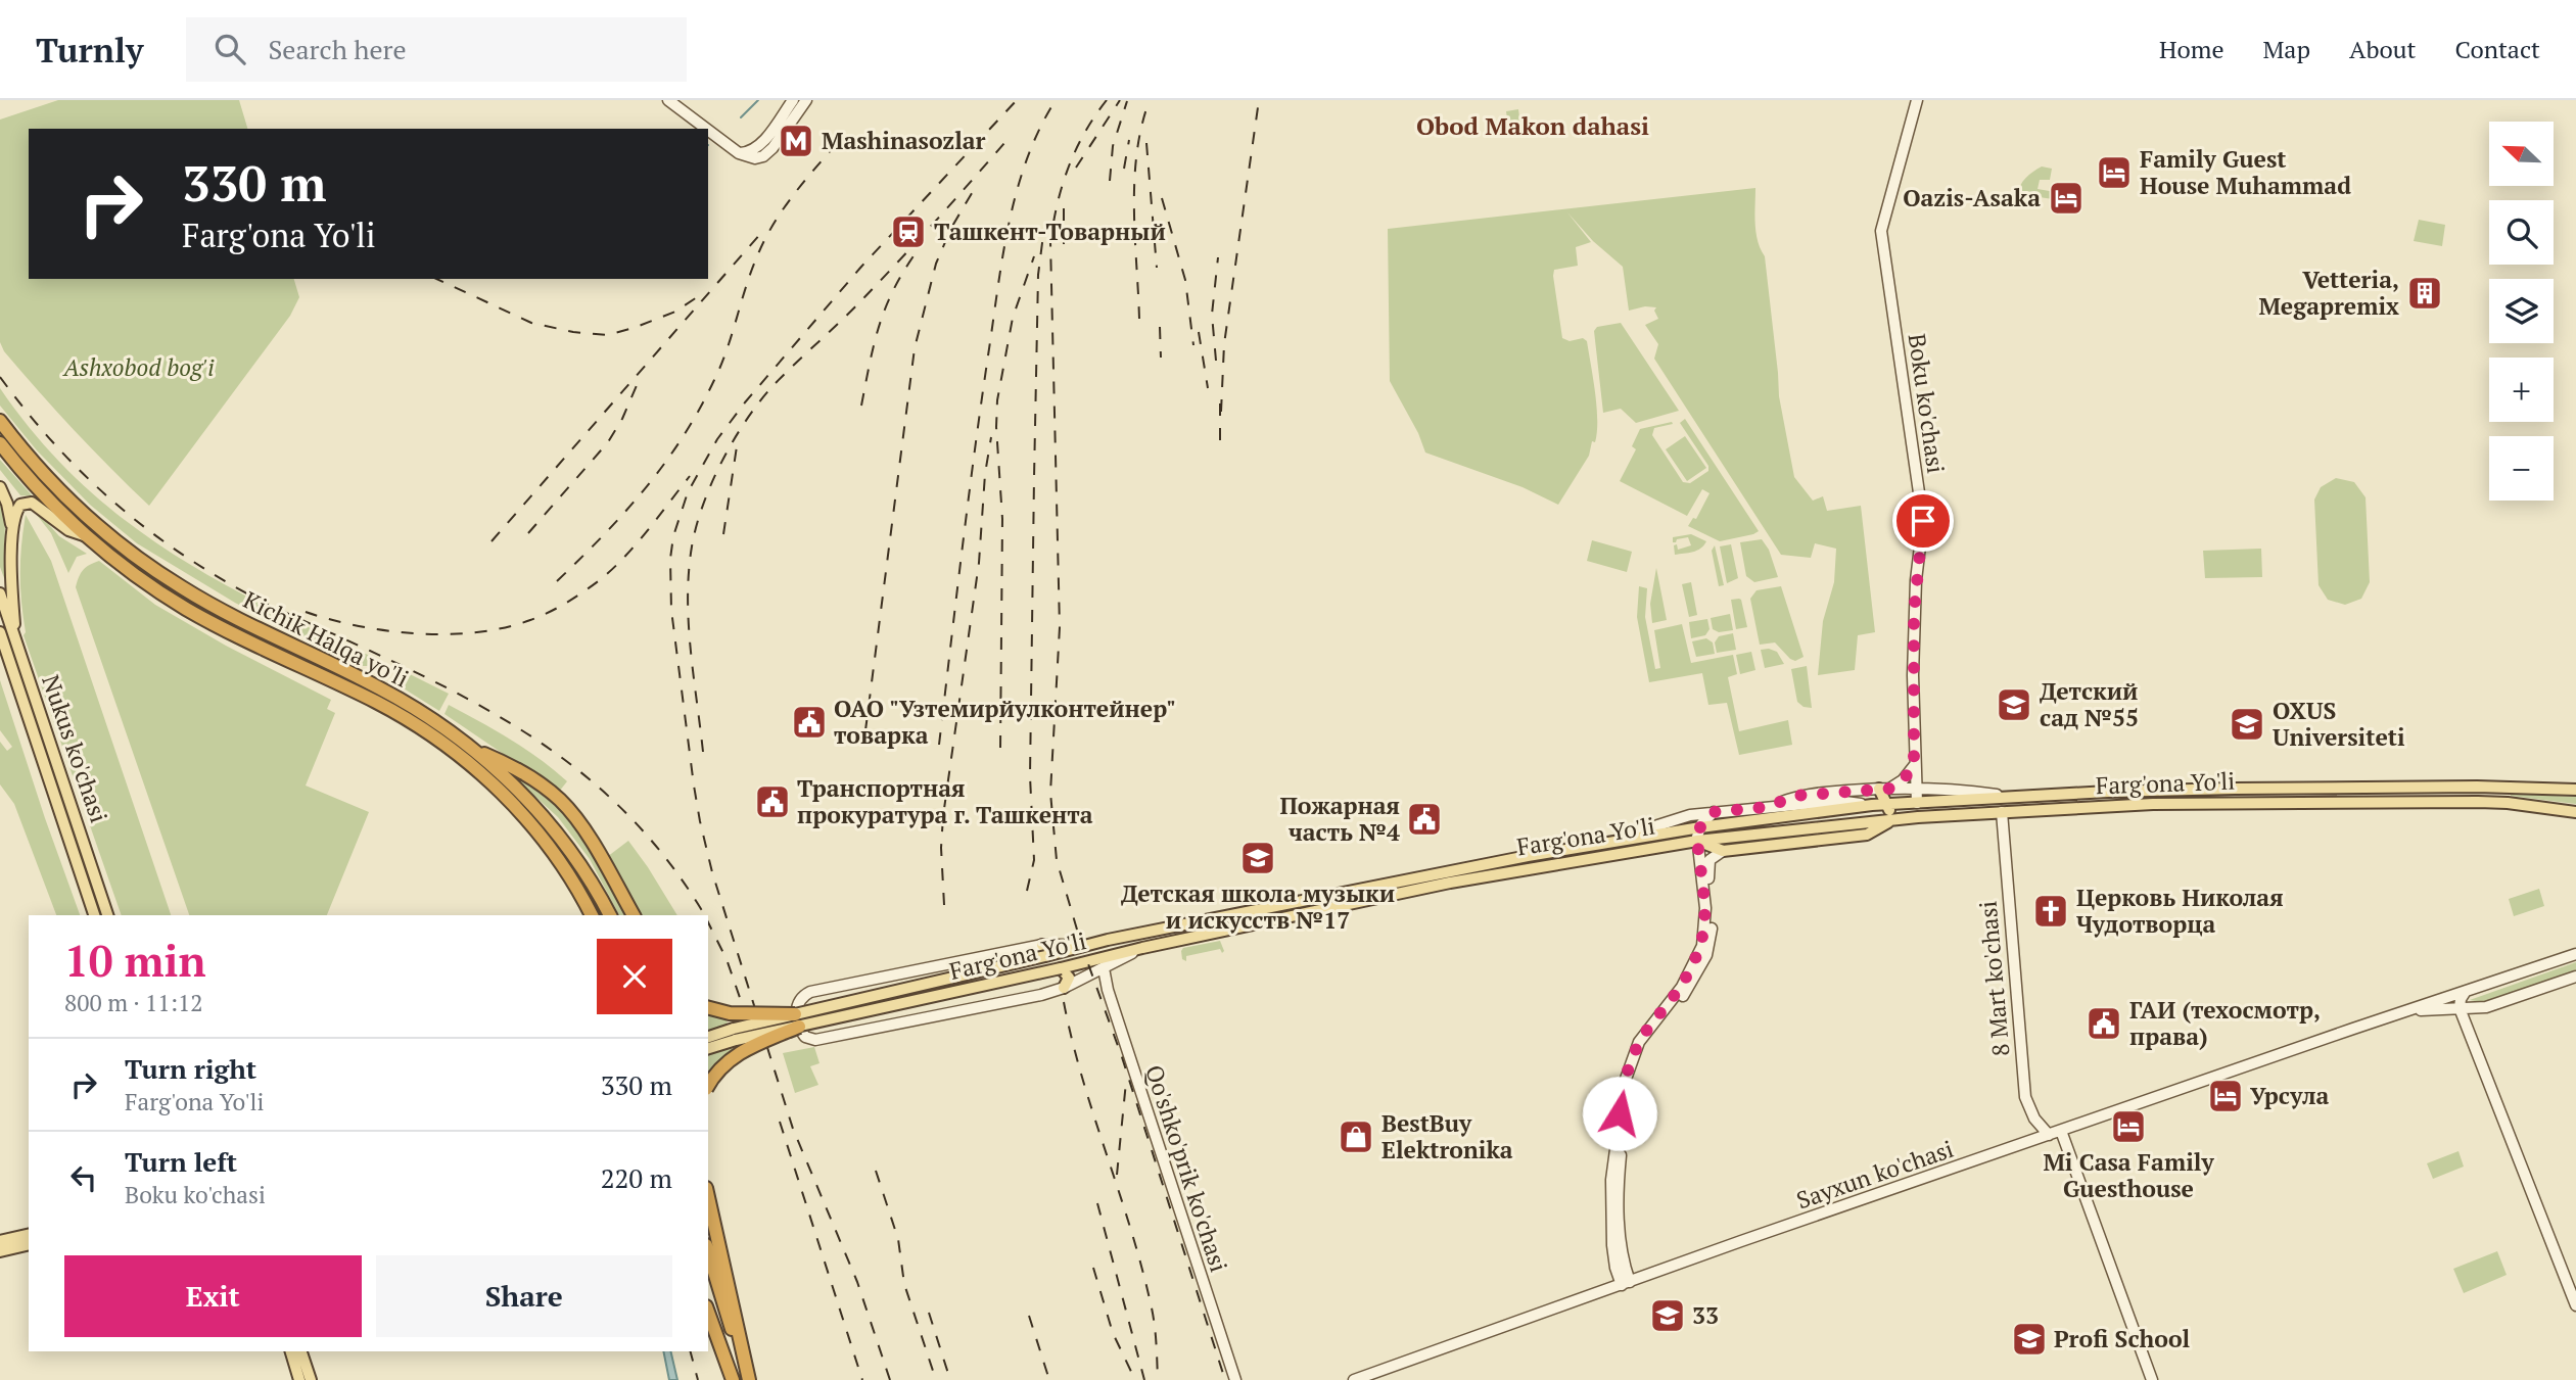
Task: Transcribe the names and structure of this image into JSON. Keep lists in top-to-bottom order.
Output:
{
  "streets": {
    "highway": ["Kichik Halqa yo'li"],
    "main road": ["Nukus ko'chasi", "Farg'ona Yo'li"],
    "street": [
      "Boku ko'chasi",
      "8 Mart ko'chasi",
      "Qo'shko'prik ko'chasi",
      "Sayxun ko'chasi"
    ]
  },
  "crossings": [
    ["Boku ko'chasi", "Farg'ona Yo'li"],
    ["Farg'ona Yo'li", "8 Mart ko'chasi"],
    ["8 Mart ko'chasi", "Sayxun ko'chasi"]
  ],
  "districts": ["Obod Makon dahasi"],
  "parks": ["Ashxobod bog'i"],
  "places": {
    "metro station": ["Mashinasozlar"],
    "hotel": [
      "Family Guest House Muhammad",
      "Oazis-Asaka",
      "Урсула",
      "Mi Casa Family Guesthouse"
    ],
    "station": ["Ташкент-Товарный"],
    "building": ["Vetteria, Megapremix"],
    "school or university": [
      "Детский сад №55",
      "OXUS Universiteti",
      "Детская школа музыки и искусств №17",
      "33",
      "Profi School"
    ],
    "public building": [
      "ОАО \"Узтемирйулконтейнер\" товарка",
      "Транспортная прокуратура г. Ташкента",
      "Пожарная часть №4",
      "ГАИ (техосмотр, права)"
    ],
    "church": ["Церковь Николая Чудотворца"],
    "shop": ["BestBuy Elektronika"]
  },
  "north": "top left",
  "page": {
    "header": "Turnly",
    "search": "Search here",
    "nav": [
      "Home",
      "Map",
      "About",
      "Contact"
    ],
    "map_buttons": ["+", "−"],
    "turn": ["330 m", "Farg'ona Yo'li"],
    "heading": ["10 min", "800 m · 11:12"],
    "list": [
      {
        "name": "Turn right",
        "note": "Farg'ona Yo'li",
        "value": "330 m"
      },
      {
        "name": "Turn left",
        "note": "Boku ko'chasi",
        "value": "220 m"
      }
    ],
    "buttons": ["Exit", "Share"]
  }
}
